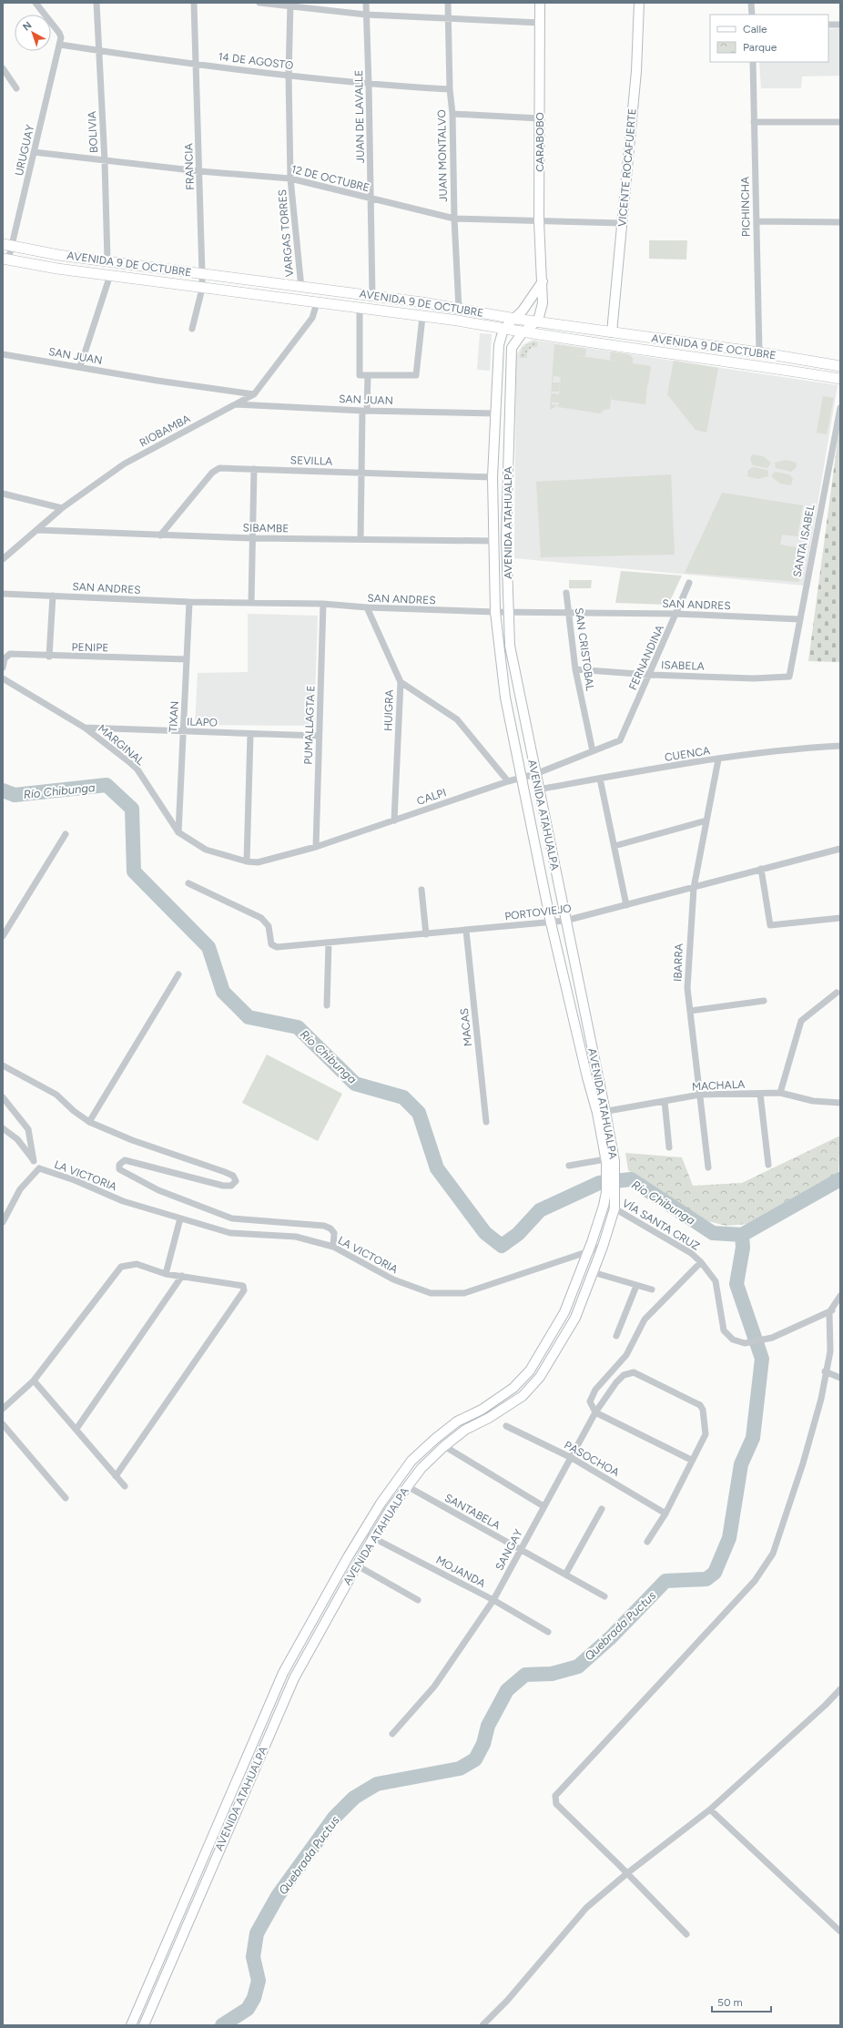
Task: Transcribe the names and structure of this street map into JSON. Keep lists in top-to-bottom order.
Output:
{
  "streets": {
    "main road": [
      "CARABOBO",
      "VICENTE ROCAFUERTE",
      "AVENIDA 9 DE OCTUBRE",
      "AVENIDA ATAHUALPA"
    ],
    "street": [
      "14 DE AGOSTO",
      "JUAN DE LAVALLE",
      "BOLIVIA",
      "URUGUAY",
      "JUAN MONTALVO",
      "FRANCIA",
      "12 DE OCTUBRE",
      "PICHINCHA",
      "VARGAS TORRES",
      "SAN JUAN",
      "RIOBAMBA",
      "SEVILLA",
      "SIBAMBE",
      "SANTA ISABEL",
      "SAN ANDRES",
      "PENIPE",
      "SAN CRISTOBAL",
      "FERNANDINA",
      "ISABELA",
      "HUIGRA",
      "TIXAN",
      "ILAPO",
      "PUMALLAGTA E",
      "MARGINAL",
      "CUENCA",
      "CALPI",
      "PORTOVIEJO",
      "IBARRA",
      "MACAS",
      "MACHALA",
      "LA VICTORIA",
      "VÍA SANTA CRUZ",
      "PASOCHOA",
      "SANTABELA",
      "SANGAY",
      "MOJANDA"
    ]
  },
  "crossings": [
    ["14 DE AGOSTO", "JUAN DE LAVALLE"],
    ["14 DE AGOSTO", "BOLIVIA"],
    ["14 DE AGOSTO", "URUGUAY"],
    ["14 DE AGOSTO", "JUAN MONTALVO"],
    ["14 DE AGOSTO", "FRANCIA"],
    ["14 DE AGOSTO", "VARGAS TORRES"],
    ["JUAN DE LAVALLE", "12 DE OCTUBRE"],
    ["JUAN DE LAVALLE", "AVENIDA 9 DE OCTUBRE"],
    ["BOLIVIA", "12 DE OCTUBRE"],
    ["BOLIVIA", "AVENIDA 9 DE OCTUBRE"],
    ["CARABOBO", "12 DE OCTUBRE"],
    ["CARABOBO", "AVENIDA 9 DE OCTUBRE"],
    ["CARABOBO", "AVENIDA ATAHUALPA"],
    ["URUGUAY", "12 DE OCTUBRE"],
    ["URUGUAY", "AVENIDA 9 DE OCTUBRE"],
    ["JUAN MONTALVO", "12 DE OCTUBRE"],
    ["JUAN MONTALVO", "AVENIDA 9 DE OCTUBRE"],
    ["FRANCIA", "12 DE OCTUBRE"],
    ["FRANCIA", "AVENIDA 9 DE OCTUBRE"],
    ["VICENTE ROCAFUERTE", "12 DE OCTUBRE"],
    ["VICENTE ROCAFUERTE", "AVENIDA 9 DE OCTUBRE"],
    ["12 DE OCTUBRE", "VARGAS TORRES"],
    ["PICHINCHA", "AVENIDA 9 DE OCTUBRE"],
    ["VARGAS TORRES", "AVENIDA 9 DE OCTUBRE"],
    ["AVENIDA 9 DE OCTUBRE", "RIOBAMBA"],
    ["AVENIDA 9 DE OCTUBRE", "AVENIDA ATAHUALPA"],
    ["SAN JUAN", "RIOBAMBA"],
    ["SAN JUAN", "AVENIDA ATAHUALPA"],
    ["RIOBAMBA", "SIBAMBE"],
    ["SEVILLA", "AVENIDA ATAHUALPA"],
    ["SEVILLA", "SIBAMBE"],
    ["AVENIDA ATAHUALPA", "SIBAMBE"],
    ["AVENIDA ATAHUALPA", "SAN ANDRES"],
    ["AVENIDA ATAHUALPA", "CUENCA"],
    ["AVENIDA ATAHUALPA", "CALPI"],
    ["AVENIDA ATAHUALPA", "PORTOVIEJO"],
    ["AVENIDA ATAHUALPA", "MACHALA"],
    ["AVENIDA ATAHUALPA", "LA VICTORIA"],
    ["AVENIDA ATAHUALPA", "VÍA SANTA CRUZ"],
    ["AVENIDA ATAHUALPA", "SANTABELA"],
    ["AVENIDA ATAHUALPA", "MOJANDA"],
    ["SANTA ISABEL", "SAN ANDRES"],
    ["SANTA ISABEL", "ISABELA"],
    ["SAN ANDRES", "SAN CRISTOBAL"],
    ["SAN ANDRES", "FERNANDINA"],
    ["SAN ANDRES", "HUIGRA"],
    ["SAN ANDRES", "TIXAN"],
    ["SAN ANDRES", "PUMALLAGTA E"],
    ["PENIPE", "TIXAN"],
    ["SAN CRISTOBAL", "ISABELA"],
    ["SAN CRISTOBAL", "CALPI"],
    ["FERNANDINA", "ISABELA"],
    ["FERNANDINA", "CALPI"],
    ["HUIGRA", "CALPI"],
    ["TIXAN", "ILAPO"],
    ["TIXAN", "MARGINAL"],
    ["ILAPO", "PUMALLAGTA E"],
    ["ILAPO", "MARGINAL"],
    ["PUMALLAGTA E", "CALPI"],
    ["MARGINAL", "CALPI"],
    ["CUENCA", "IBARRA"],
    ["PORTOVIEJO", "IBARRA"],
    ["PORTOVIEJO", "MACAS"],
    ["IBARRA", "MACHALA"],
    ["PASOCHOA", "SANGAY"],
    ["SANTABELA", "SANGAY"],
    ["SANGAY", "MOJANDA"]
  ],
  "water": ["Río Chibunga", "Quebrada Puctus"],
  "legend": ["Calle", "Parque"],
  "scale_bar": "50 m",
  "north": "top left"
}
